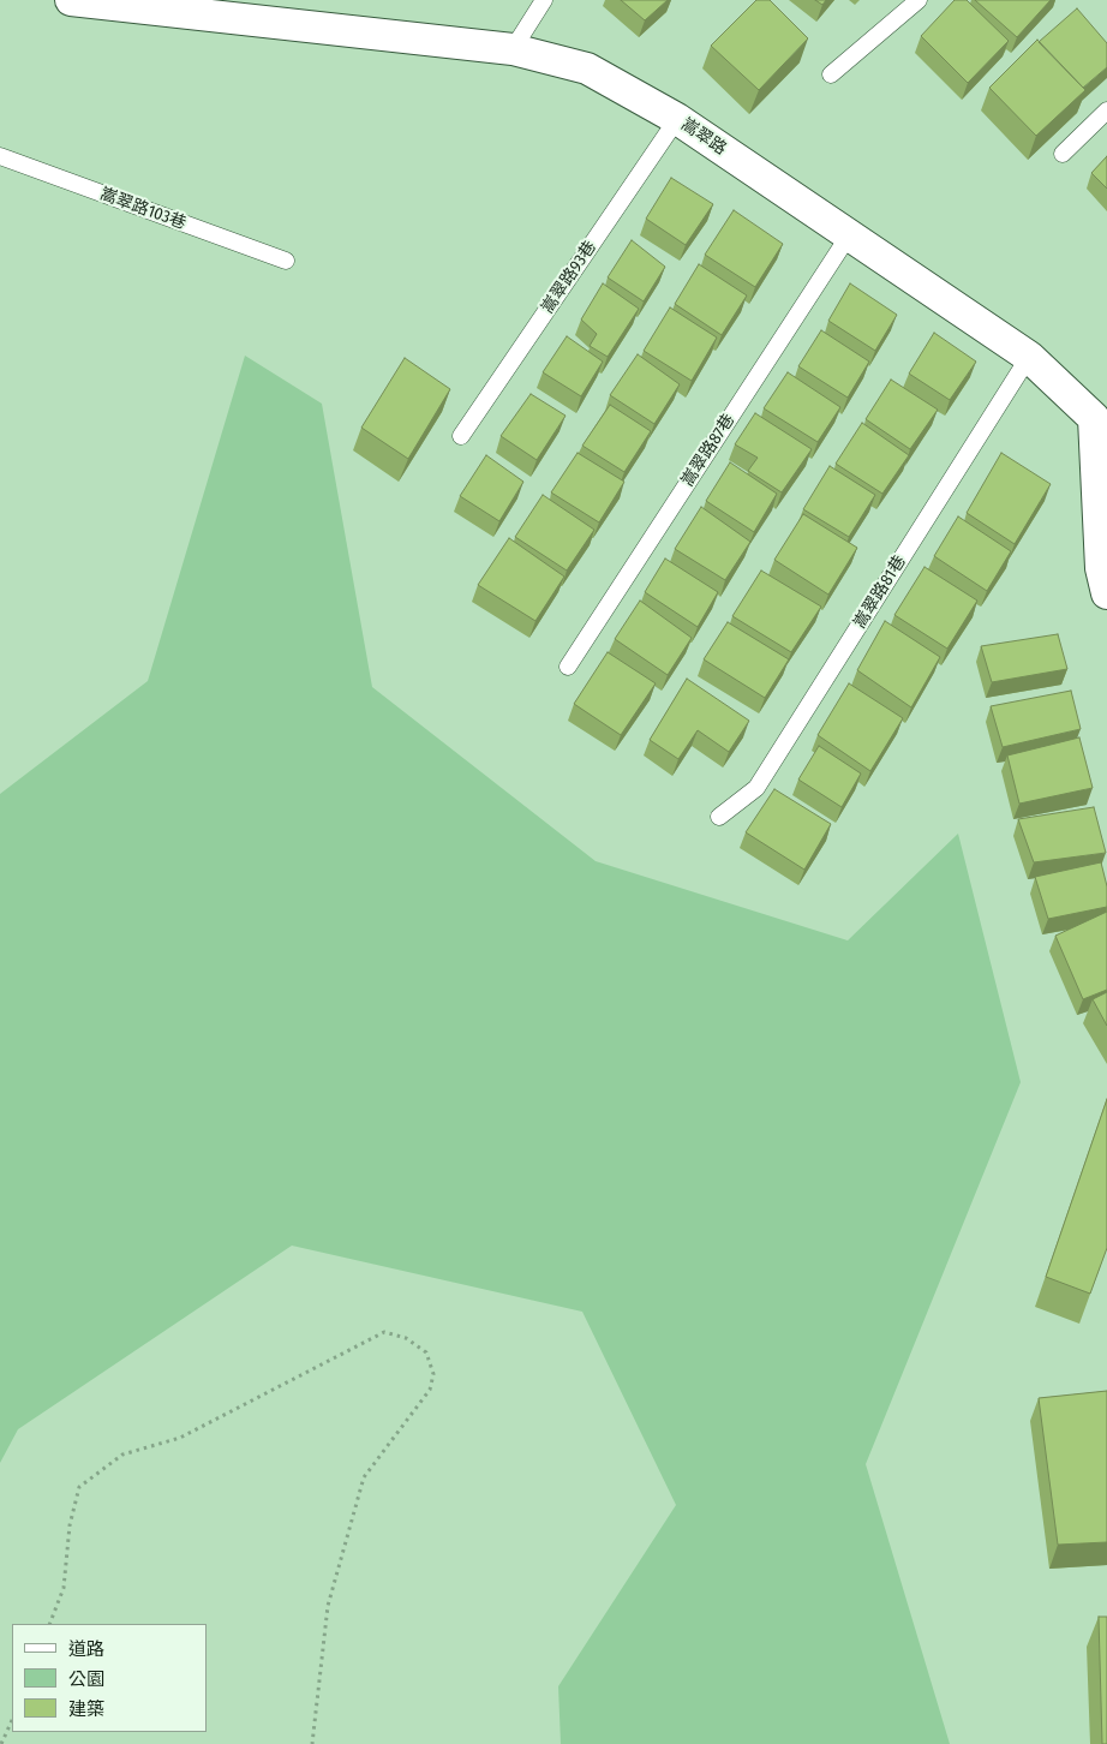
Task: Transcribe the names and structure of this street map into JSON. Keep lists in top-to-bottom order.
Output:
{
  "streets": {
    "street": ["嵩翠路"],
    "lane": [
      "嵩翠路103巷",
      "嵩翠路93巷",
      "嵩翠路87巷",
      "嵩翠路81巷"
    ]
  },
  "crossings": [
    ["嵩翠路", "嵩翠路93巷"],
    ["嵩翠路", "嵩翠路87巷"],
    ["嵩翠路", "嵩翠路81巷"]
  ],
  "legend": ["道路", "公園", "建築"]
}
